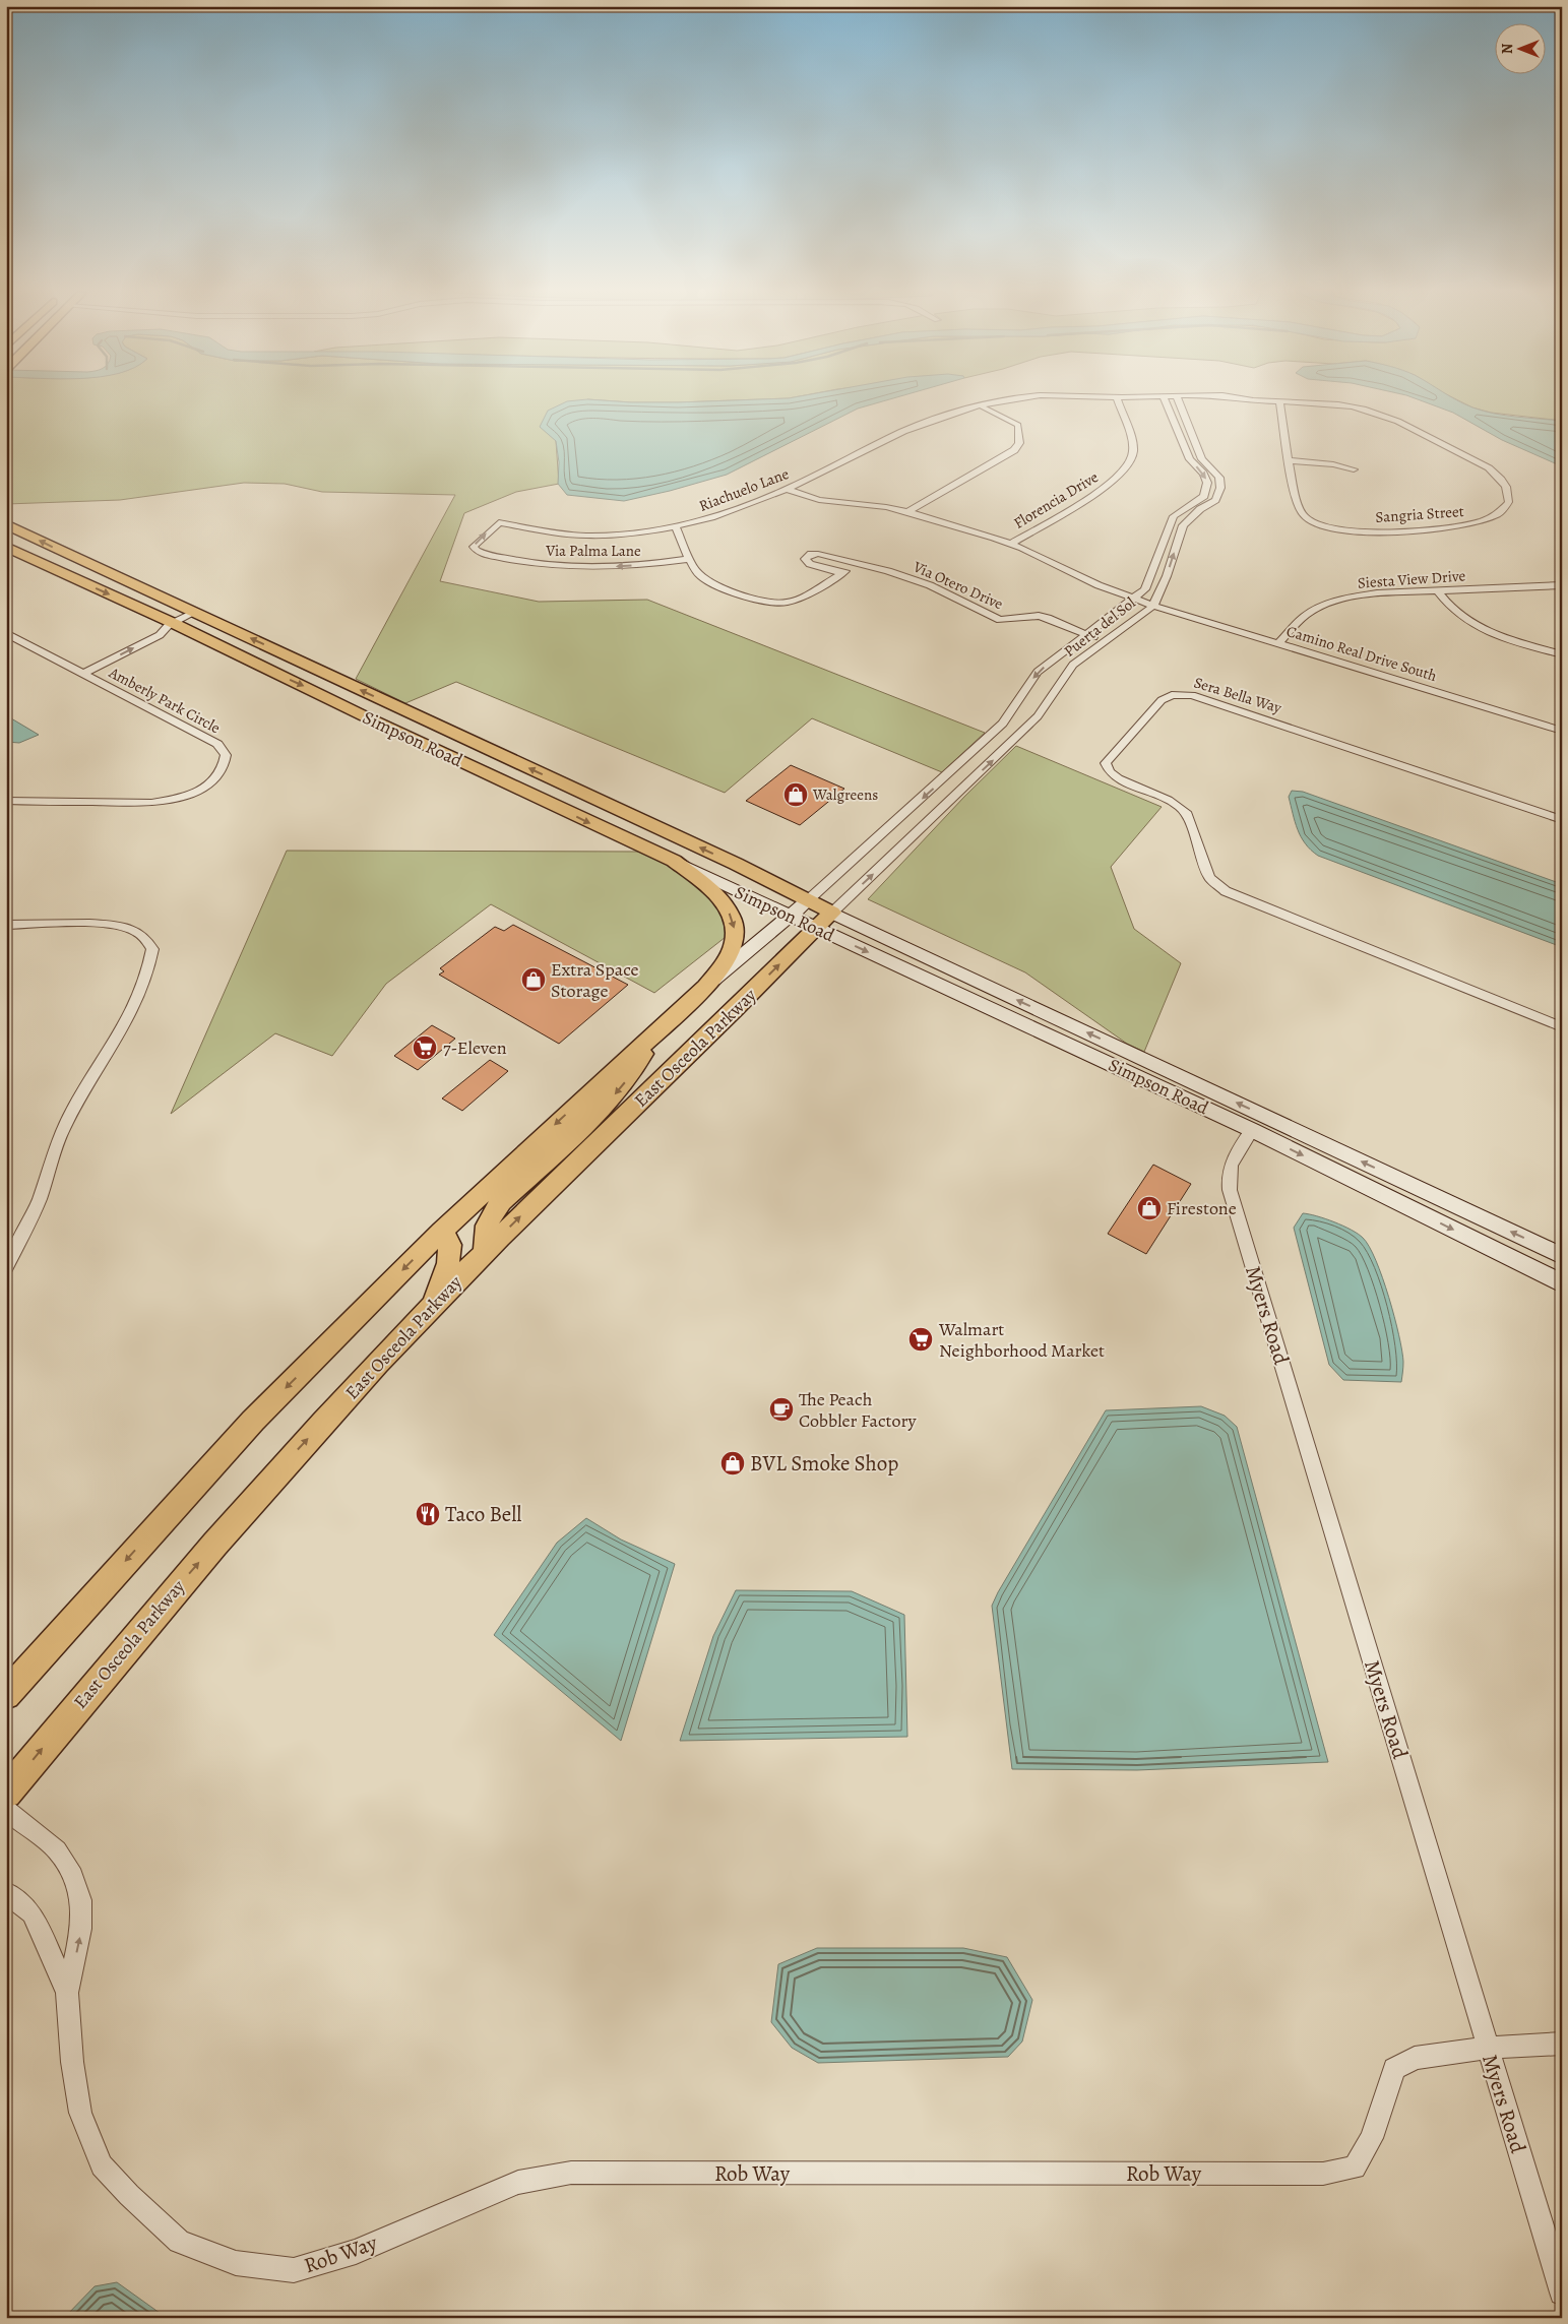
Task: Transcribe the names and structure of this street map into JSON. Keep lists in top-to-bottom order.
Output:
{
  "streets": {
    "main road": ["Simpson Road", "East Osceola Parkway"],
    "street": [
      "Riachuelo Lane",
      "Florencia Drive",
      "Sangria Street",
      "Via Palma Lane",
      "Siesta View Drive",
      "Via Otero Drive",
      "Puerta del Sol",
      "Camino Real Drive South",
      "Sera Bella Way",
      "Amberly Park Circle",
      "Myers Road",
      "Rob Way"
    ]
  },
  "crossings": [
    ["Riachuelo Lane", "Via Palma Lane"],
    ["Riachuelo Lane", "Camino Real Drive South"],
    ["Florencia Drive", "Camino Real Drive South"],
    ["Siesta View Drive", "Camino Real Drive South"],
    ["Via Otero Drive", "Puerta del Sol"],
    ["Puerta del Sol", "Camino Real Drive South"],
    ["Puerta del Sol", "Simpson Road"],
    ["Puerta del Sol", "East Osceola Parkway"],
    ["Simpson Road", "East Osceola Parkway"],
    ["Simpson Road", "Myers Road"],
    ["Myers Road", "Rob Way"]
  ],
  "places": {
    "shop": [
      "Walgreens",
      "Extra Space Storage",
      "Firestone",
      "BVL Smoke Shop"
    ],
    "supermarket": ["7-Eleven", "Walmart Neighborhood Market"],
    "cafe": ["The Peach Cobbler Factory"],
    "restaurant": ["Taco Bell"]
  },
  "north": "left"
}
